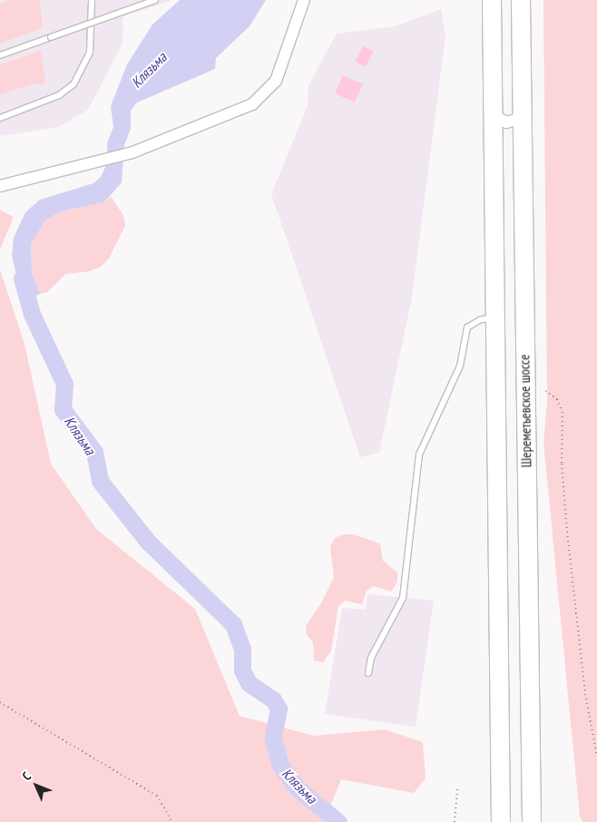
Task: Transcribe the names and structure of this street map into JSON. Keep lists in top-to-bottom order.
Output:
{
  "streets": {
    "main road": ["Шереметьевское шоссе"]
  },
  "water": ["Клязьма"],
  "north": "top left"
}
